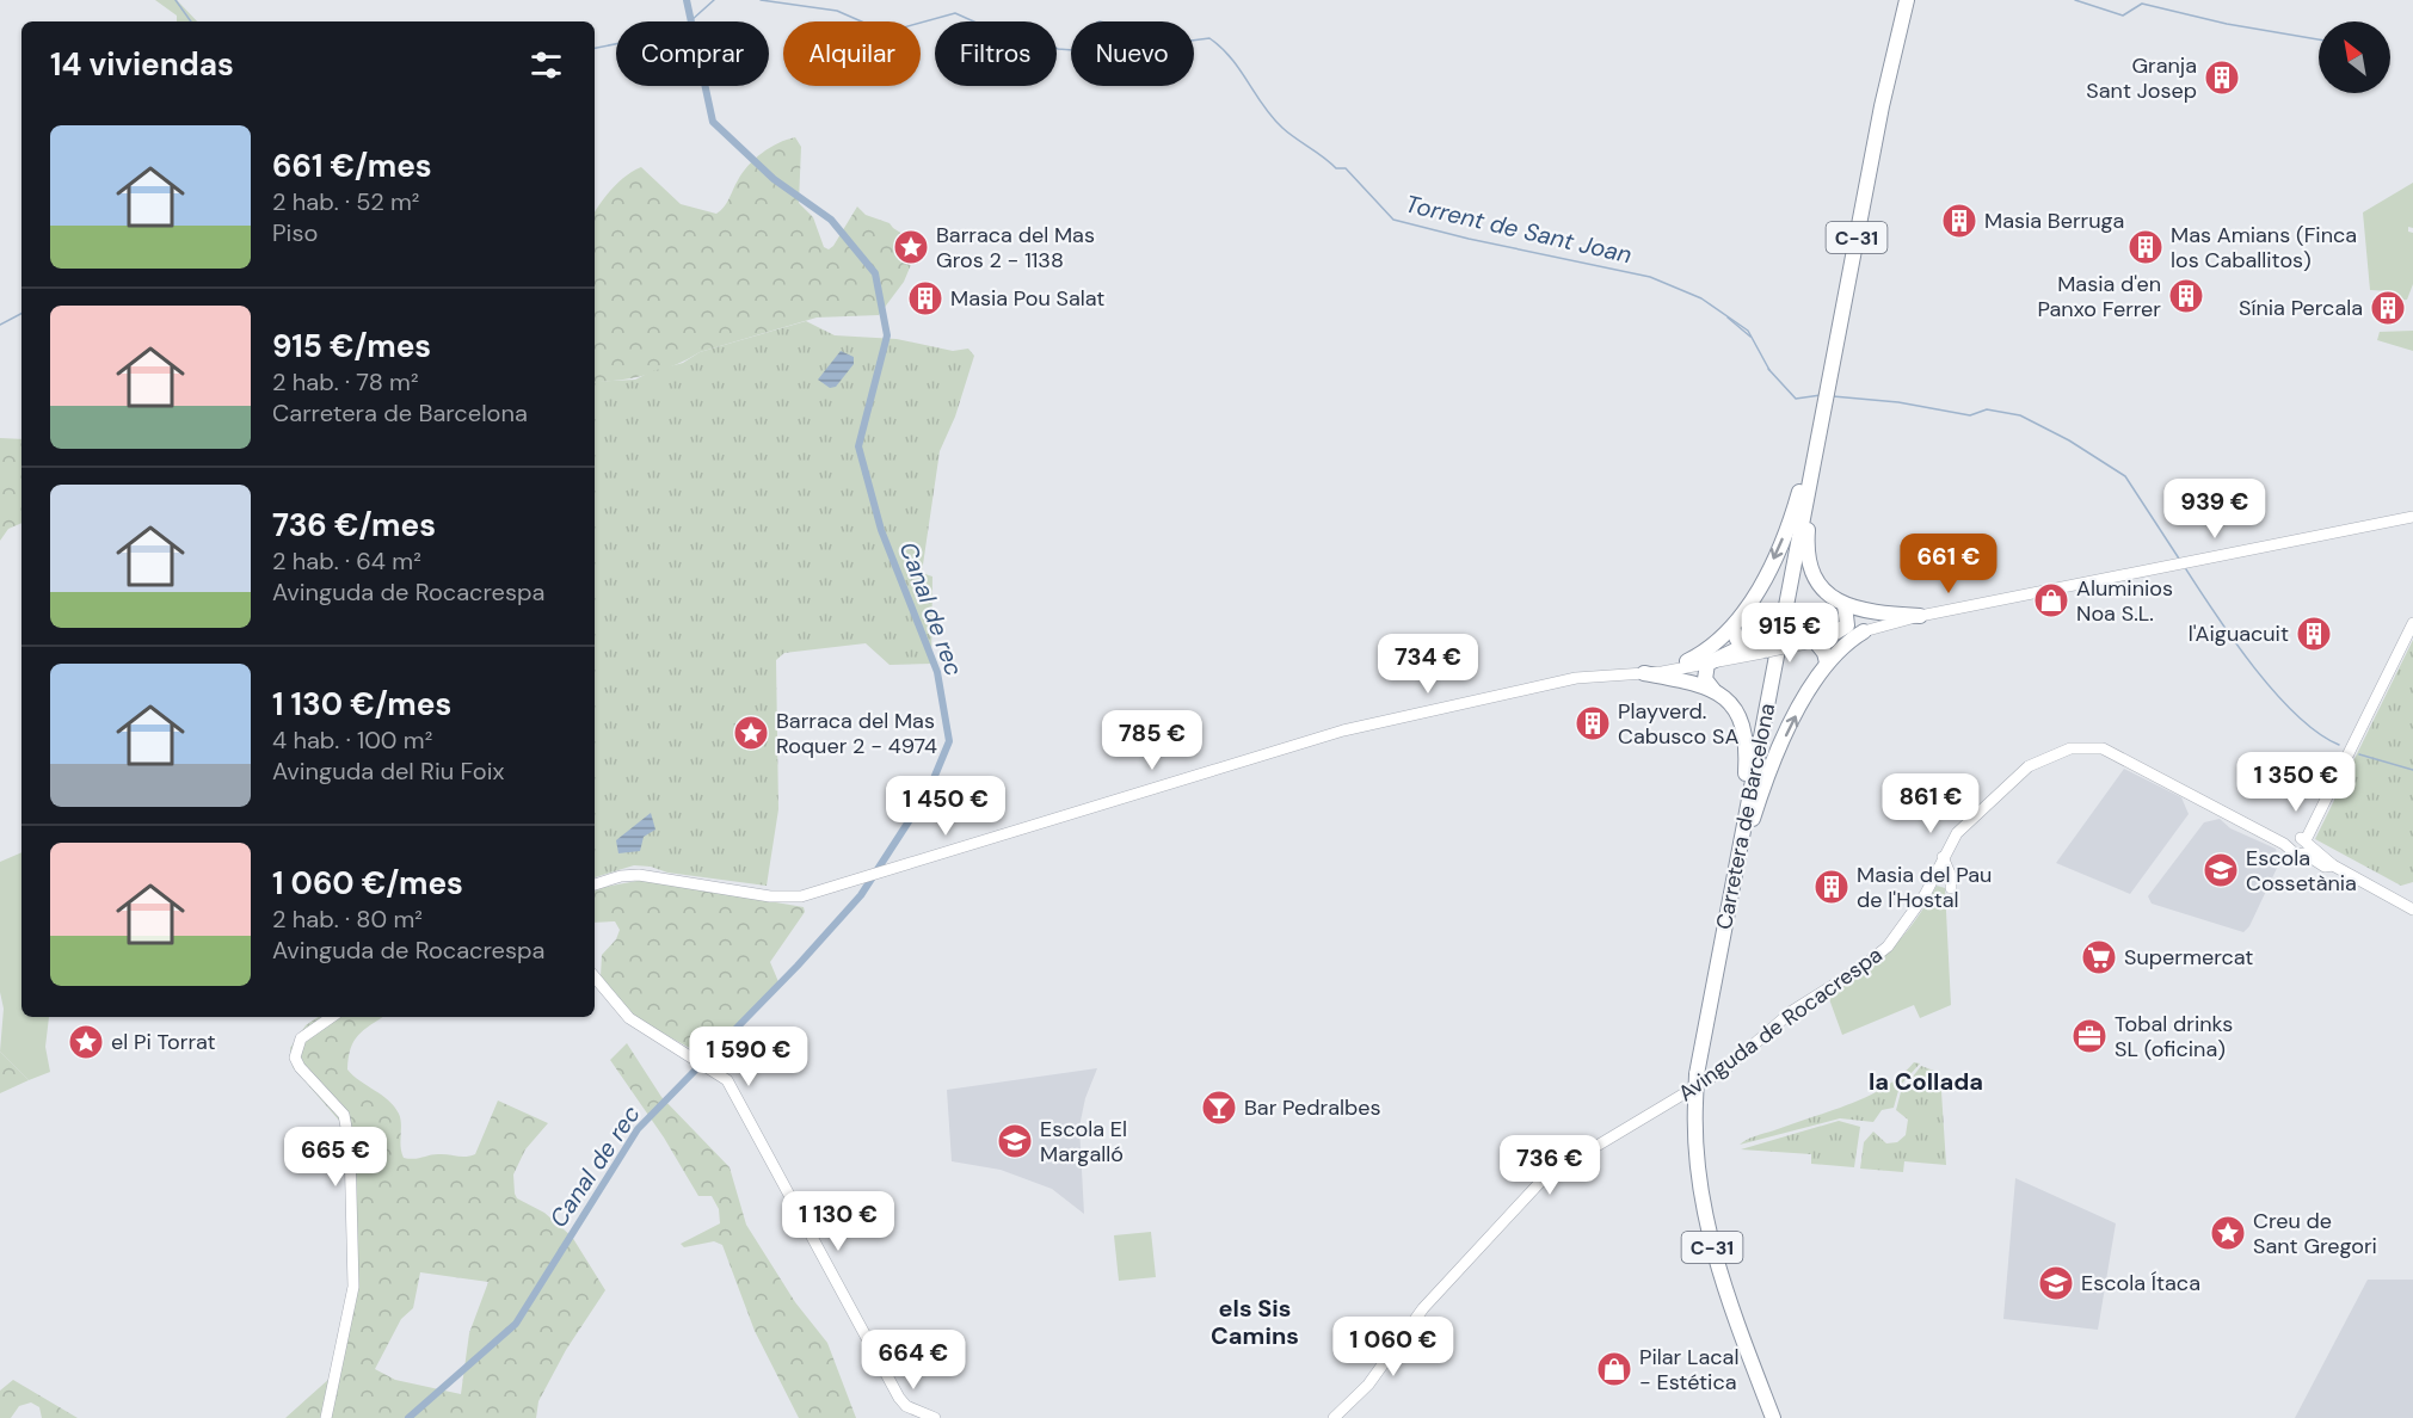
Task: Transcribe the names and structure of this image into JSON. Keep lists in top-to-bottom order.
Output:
{
  "streets": {
    "highway": ["C-31", "Carretera de Barcelona"],
    "street": ["Avinguda de Rocacrespa"]
  },
  "districts": ["la Collada", "els Sis Camins"],
  "water": ["Torrent de Sant Joan", "Canal de rec"],
  "places": {
    "building": [
      "Granja Sant Josep",
      "Masia Berruga",
      "Mas Amians (Finca los Caballitos)",
      "Masia d'en Panxo Ferrer",
      "Masia Pou Salat",
      "Sínia Percala",
      "l'Aiguacuit",
      "Playverd. Cabusco SA",
      "Masia del Pau de l'Hostal"
    ],
    "place": [
      "Barraca del Mas Gros 2 - 1138",
      "Barraca del Mas Roquer 2 - 4974",
      "el Pi Torrat",
      "Creu de Sant Gregori"
    ],
    "shop": ["Aluminios Noa S.L.", "Pilar Lacal - Estética"],
    "school or university": ["Escola Cossetània", "Escola El Margalló", "Escola Ítaca"],
    "supermarket": ["Supermercat"],
    "office": ["Tobal drinks SL (oficina)"],
    "bar": ["Bar Pedralbes"]
  },
  "north": "top left",
  "page": {
    "chip": [
      "Comprar",
      "Alquilar",
      "Filtros",
      "Nuevo"
    ],
    "heading": "14 viviendas",
    "list": [
      {
        "name": "661 €/mes",
        "note": "2 hab. · 52 m² · Piso"
      },
      {
        "name": "915 €/mes",
        "note": "2 hab. · 78 m² · Carretera de Barcelona"
      },
      {
        "name": "736 €/mes",
        "note": "2 hab. · 64 m² · Avinguda de Rocacrespa"
      },
      {
        "name": "1 130 €/mes",
        "note": "4 hab. · 100 m² · Avinguda del Riu Foix"
      },
      {
        "name": "1 060 €/mes",
        "note": "2 hab. · 80 m² · Avinguda de Rocacrespa"
      }
    ],
    "price": [
      "939 €",
      "661 €",
      "915 €",
      "734 €",
      "785 €",
      "1 350 €",
      "861 €",
      "1 450 €",
      "1 590 €",
      "665 €",
      "736 €",
      "1 130 €",
      "1 060 €",
      "664 €"
    ]
  }
}
